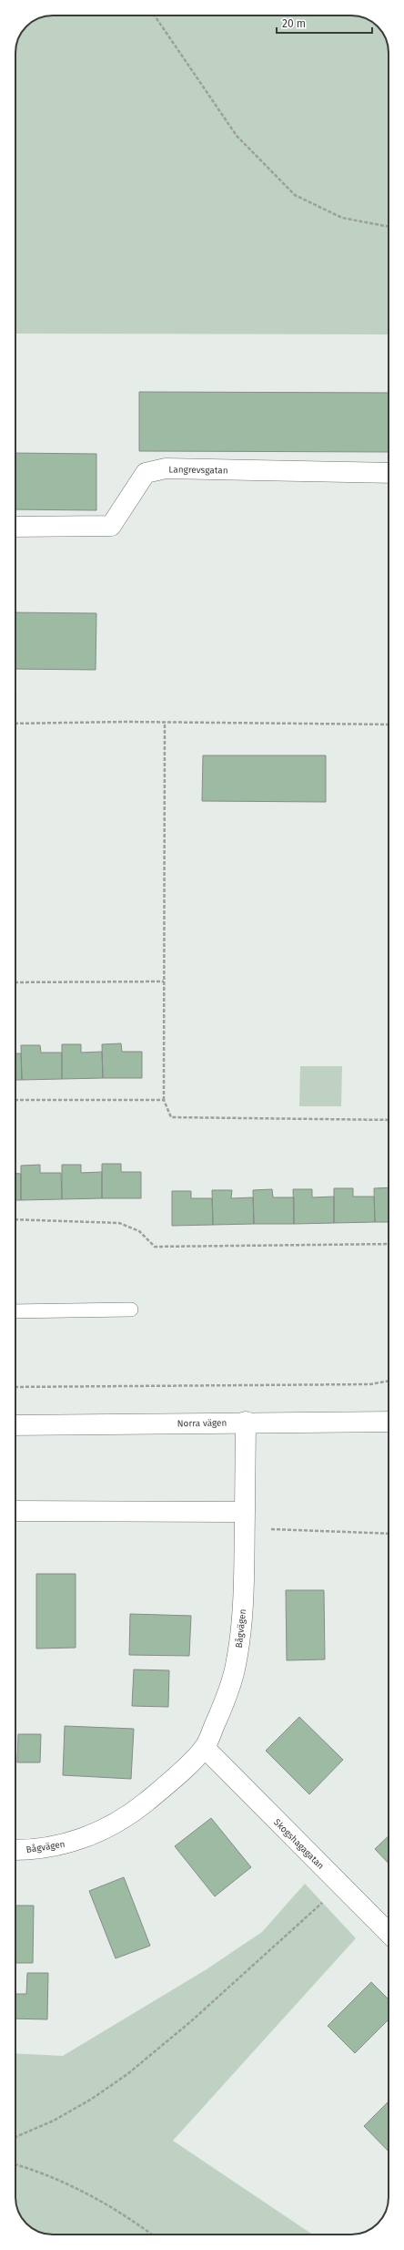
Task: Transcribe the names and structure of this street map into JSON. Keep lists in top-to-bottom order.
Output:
{
  "streets": {
    "street": [
      "Langrevsgatan",
      "Norra vägen",
      "Bågvägen",
      "Skogshagagatan"
    ]
  },
  "crossings": [
    ["Norra vägen", "Bågvägen"],
    ["Bågvägen", "Skogshagagatan"]
  ],
  "scale_bar": "20 m"
}
